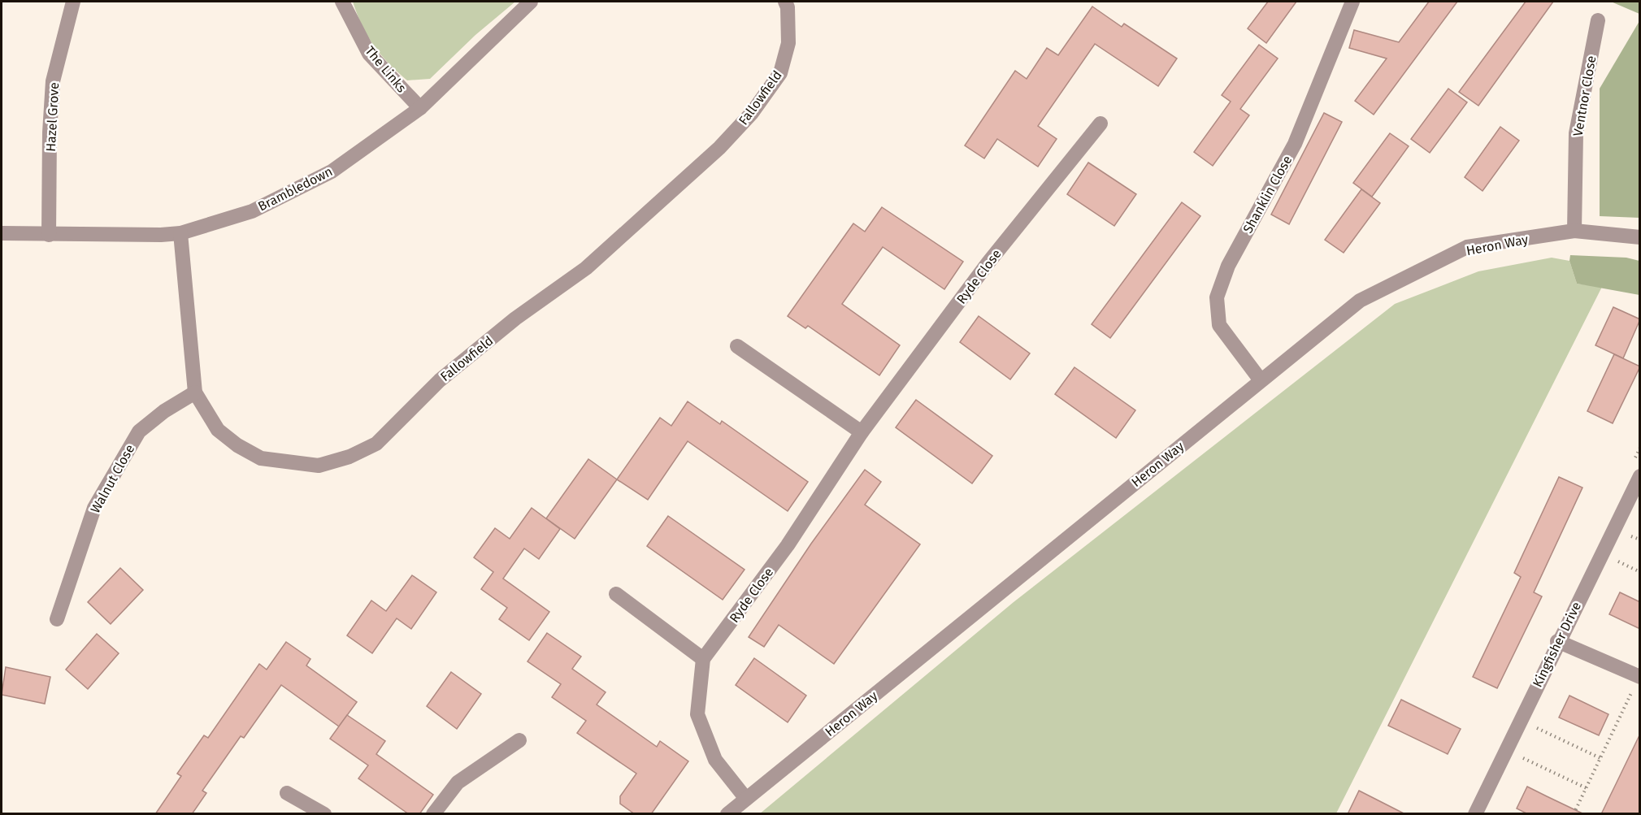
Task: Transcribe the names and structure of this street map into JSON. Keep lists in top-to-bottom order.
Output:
{
  "streets": {
    "street": [
      "The Links",
      "Ventnor Close",
      "Fallowfield",
      "Hazel Grove",
      "Brambledown",
      "Shanklin Close",
      "Heron Way",
      "Ryde Close",
      "Walnut Close",
      "Kingfisher Drive"
    ]
  },
  "crossings": [
    ["The Links", "Brambledown"],
    ["Ventnor Close", "Heron Way"],
    ["Fallowfield", "Brambledown"],
    ["Fallowfield", "Walnut Close"],
    ["Hazel Grove", "Brambledown"],
    ["Shanklin Close", "Heron Way"]
  ]
}
